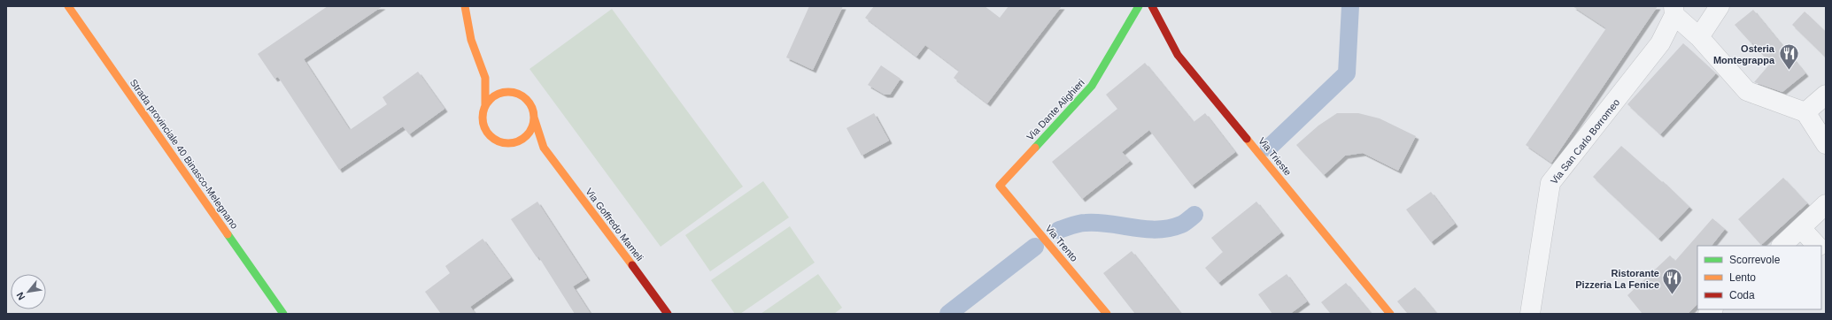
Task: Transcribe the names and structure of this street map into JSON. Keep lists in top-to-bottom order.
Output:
{
  "streets": {
    "street": [
      "Via Dante Alighieri",
      "Via San Carlo Borromeo",
      "Strada provinciale 40 Binasco-Melegnano",
      "Via Trieste",
      "Via Goffredo Mameli",
      "Via Trento"
    ]
  },
  "crossings": [
    ["Via Dante Alighieri", "Via Trento"]
  ],
  "places": {
    "restaurant": ["Osteria Montegrappa", "Ristorante Pizzeria La Fenice"]
  },
  "legend": ["Scorrevole", "Lento", "Coda"],
  "north": "bottom left"
}
